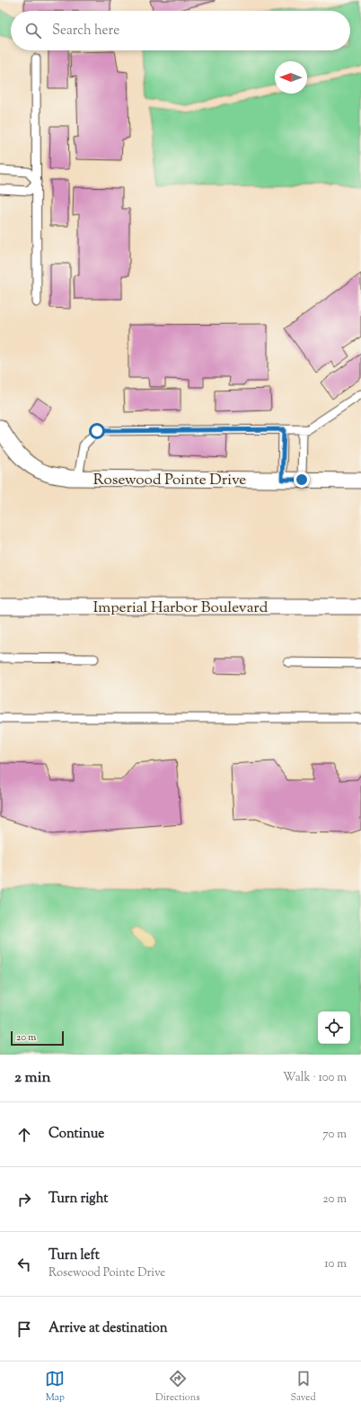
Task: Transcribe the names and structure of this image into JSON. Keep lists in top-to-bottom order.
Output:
{
  "streets": {
    "street": ["Rosewood Pointe Drive", "Imperial Harbor Boulevard"]
  },
  "scale_bar": "20 m",
  "north": "left",
  "page": {
    "search": "Search here",
    "scale": "20 m",
    "heading": ["2 min", "Walk · 100 m"],
    "list": [
      ["Continue", "70 m"],
      ["Turn right", "20 m"],
      ["Turn left", "Rosewood Pointe Drive", "10 m"],
      "Arrive at destination"
    ],
    "nav": ["Map", "Directions", "Saved"]
  }
}
